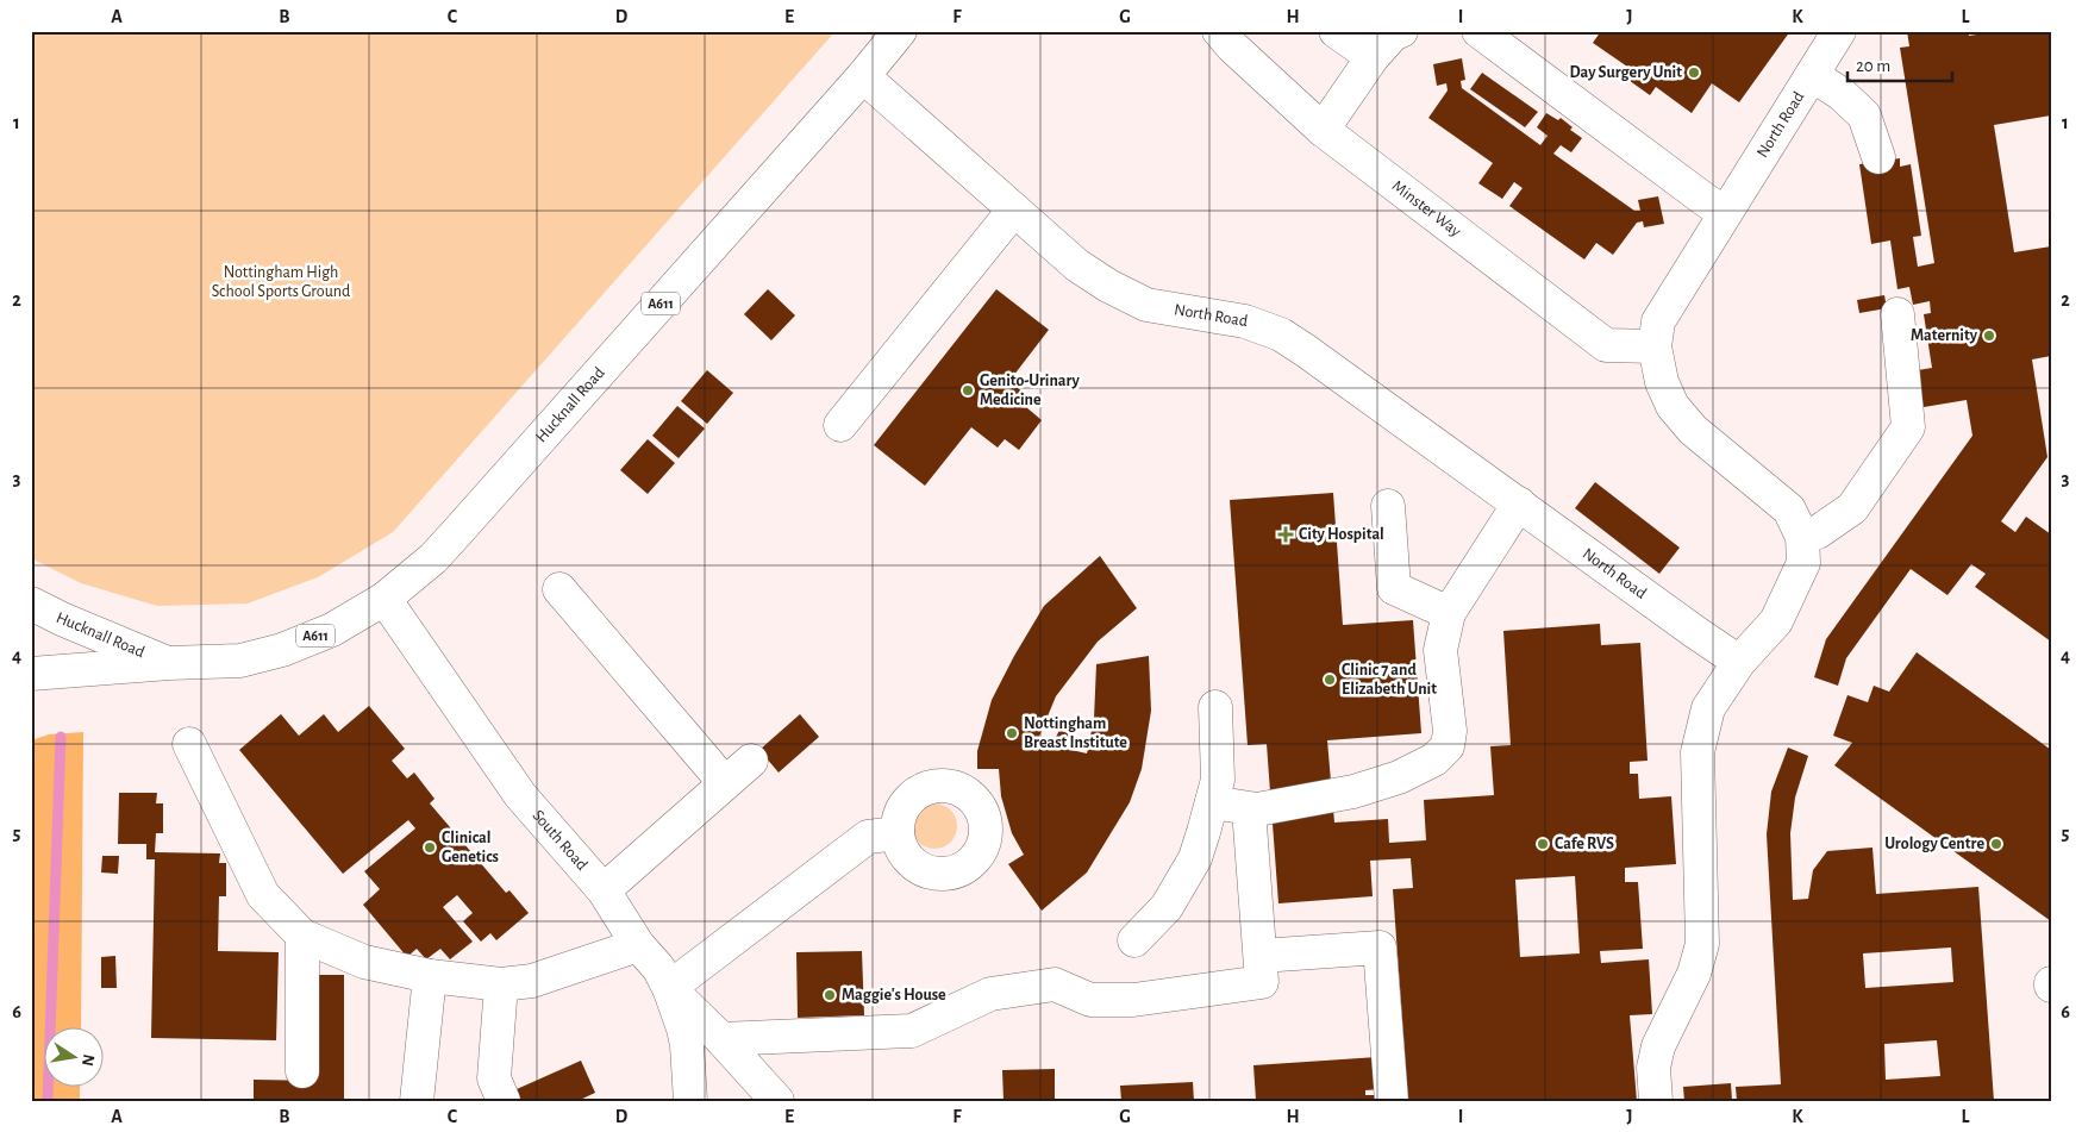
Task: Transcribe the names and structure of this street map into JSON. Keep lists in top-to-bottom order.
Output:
{
  "streets": {
    "main road": [
      "North Road",
      "Minster Way",
      "A611",
      "Hucknall Road",
      "South Road"
    ]
  },
  "crossings": [
    ["North Road", "Minster Way"],
    ["North Road", "Hucknall Road"],
    ["Hucknall Road", "South Road"]
  ],
  "parks": ["Nottingham High School Sports Ground"],
  "places": {
    "other": [
      "Day Surgery Unit",
      "Maternity",
      "Genito-Urinary Medicine",
      "Clinic 7 and Elizabeth Unit",
      "Nottingham Breast Institute",
      "Cafe RVS",
      "Urology Centre",
      "Clinical Genetics",
      "Maggie's House"
    ],
    "health": ["City Hospital"]
  },
  "scale_bar": "20 m",
  "north": "right",
  "grid": {
    "columns": [
      "A",
      "B",
      "C",
      "D",
      "E",
      "F",
      "G",
      "H",
      "I",
      "J",
      "K",
      "L"
    ],
    "rows": [
      "1",
      "2",
      "3",
      "4",
      "5",
      "6"
    ]
  }
}
